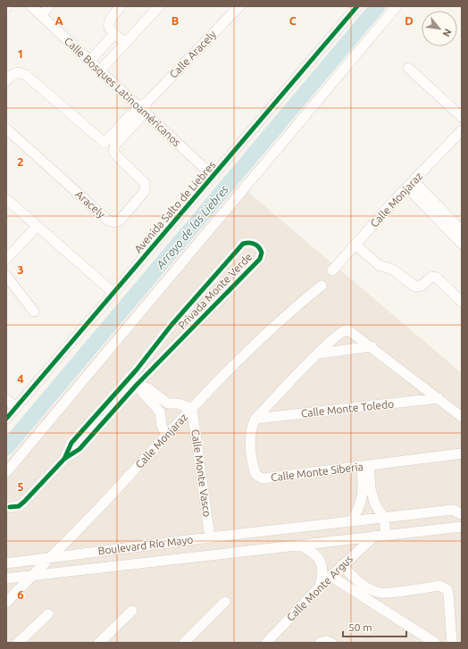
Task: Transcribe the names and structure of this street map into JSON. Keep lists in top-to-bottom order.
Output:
{
  "streets": {
    "street": [
      "Calle Aracely",
      "Calle Bosques Latinoaméricanos",
      "Calle Monjaraz",
      "Aracely",
      "Avenida Salto de Liebres",
      "Privada Monte Verde",
      "Calle Monte Toledo",
      "Calle Monte Siberia",
      "Calle Monte Vasco",
      "Boulevard Río Mayo",
      "Calle Monte Argus"
    ]
  },
  "crossings": [
    ["Calle Aracely", "Calle Bosques Latinoaméricanos"],
    ["Calle Aracely", "Aracely"],
    ["Calle Bosques Latinoaméricanos", "Aracely"],
    ["Calle Bosques Latinoaméricanos", "Avenida Salto de Liebres"],
    ["Calle Monjaraz", "Calle Monte Vasco"],
    ["Calle Monjaraz", "Boulevard Río Mayo"],
    ["Calle Monte Toledo", "Calle Monte Siberia"],
    ["Calle Monte Vasco", "Boulevard Río Mayo"],
    ["Boulevard Río Mayo", "Calle Monte Argus"]
  ],
  "water": ["Arroyo de las Liebres"],
  "scale_bar": "50 m",
  "north": "bottom right",
  "grid": {
    "columns": [
      "A",
      "B",
      "C",
      "D"
    ],
    "rows": [
      "1",
      "2",
      "3",
      "4",
      "5",
      "6"
    ]
  }
}
